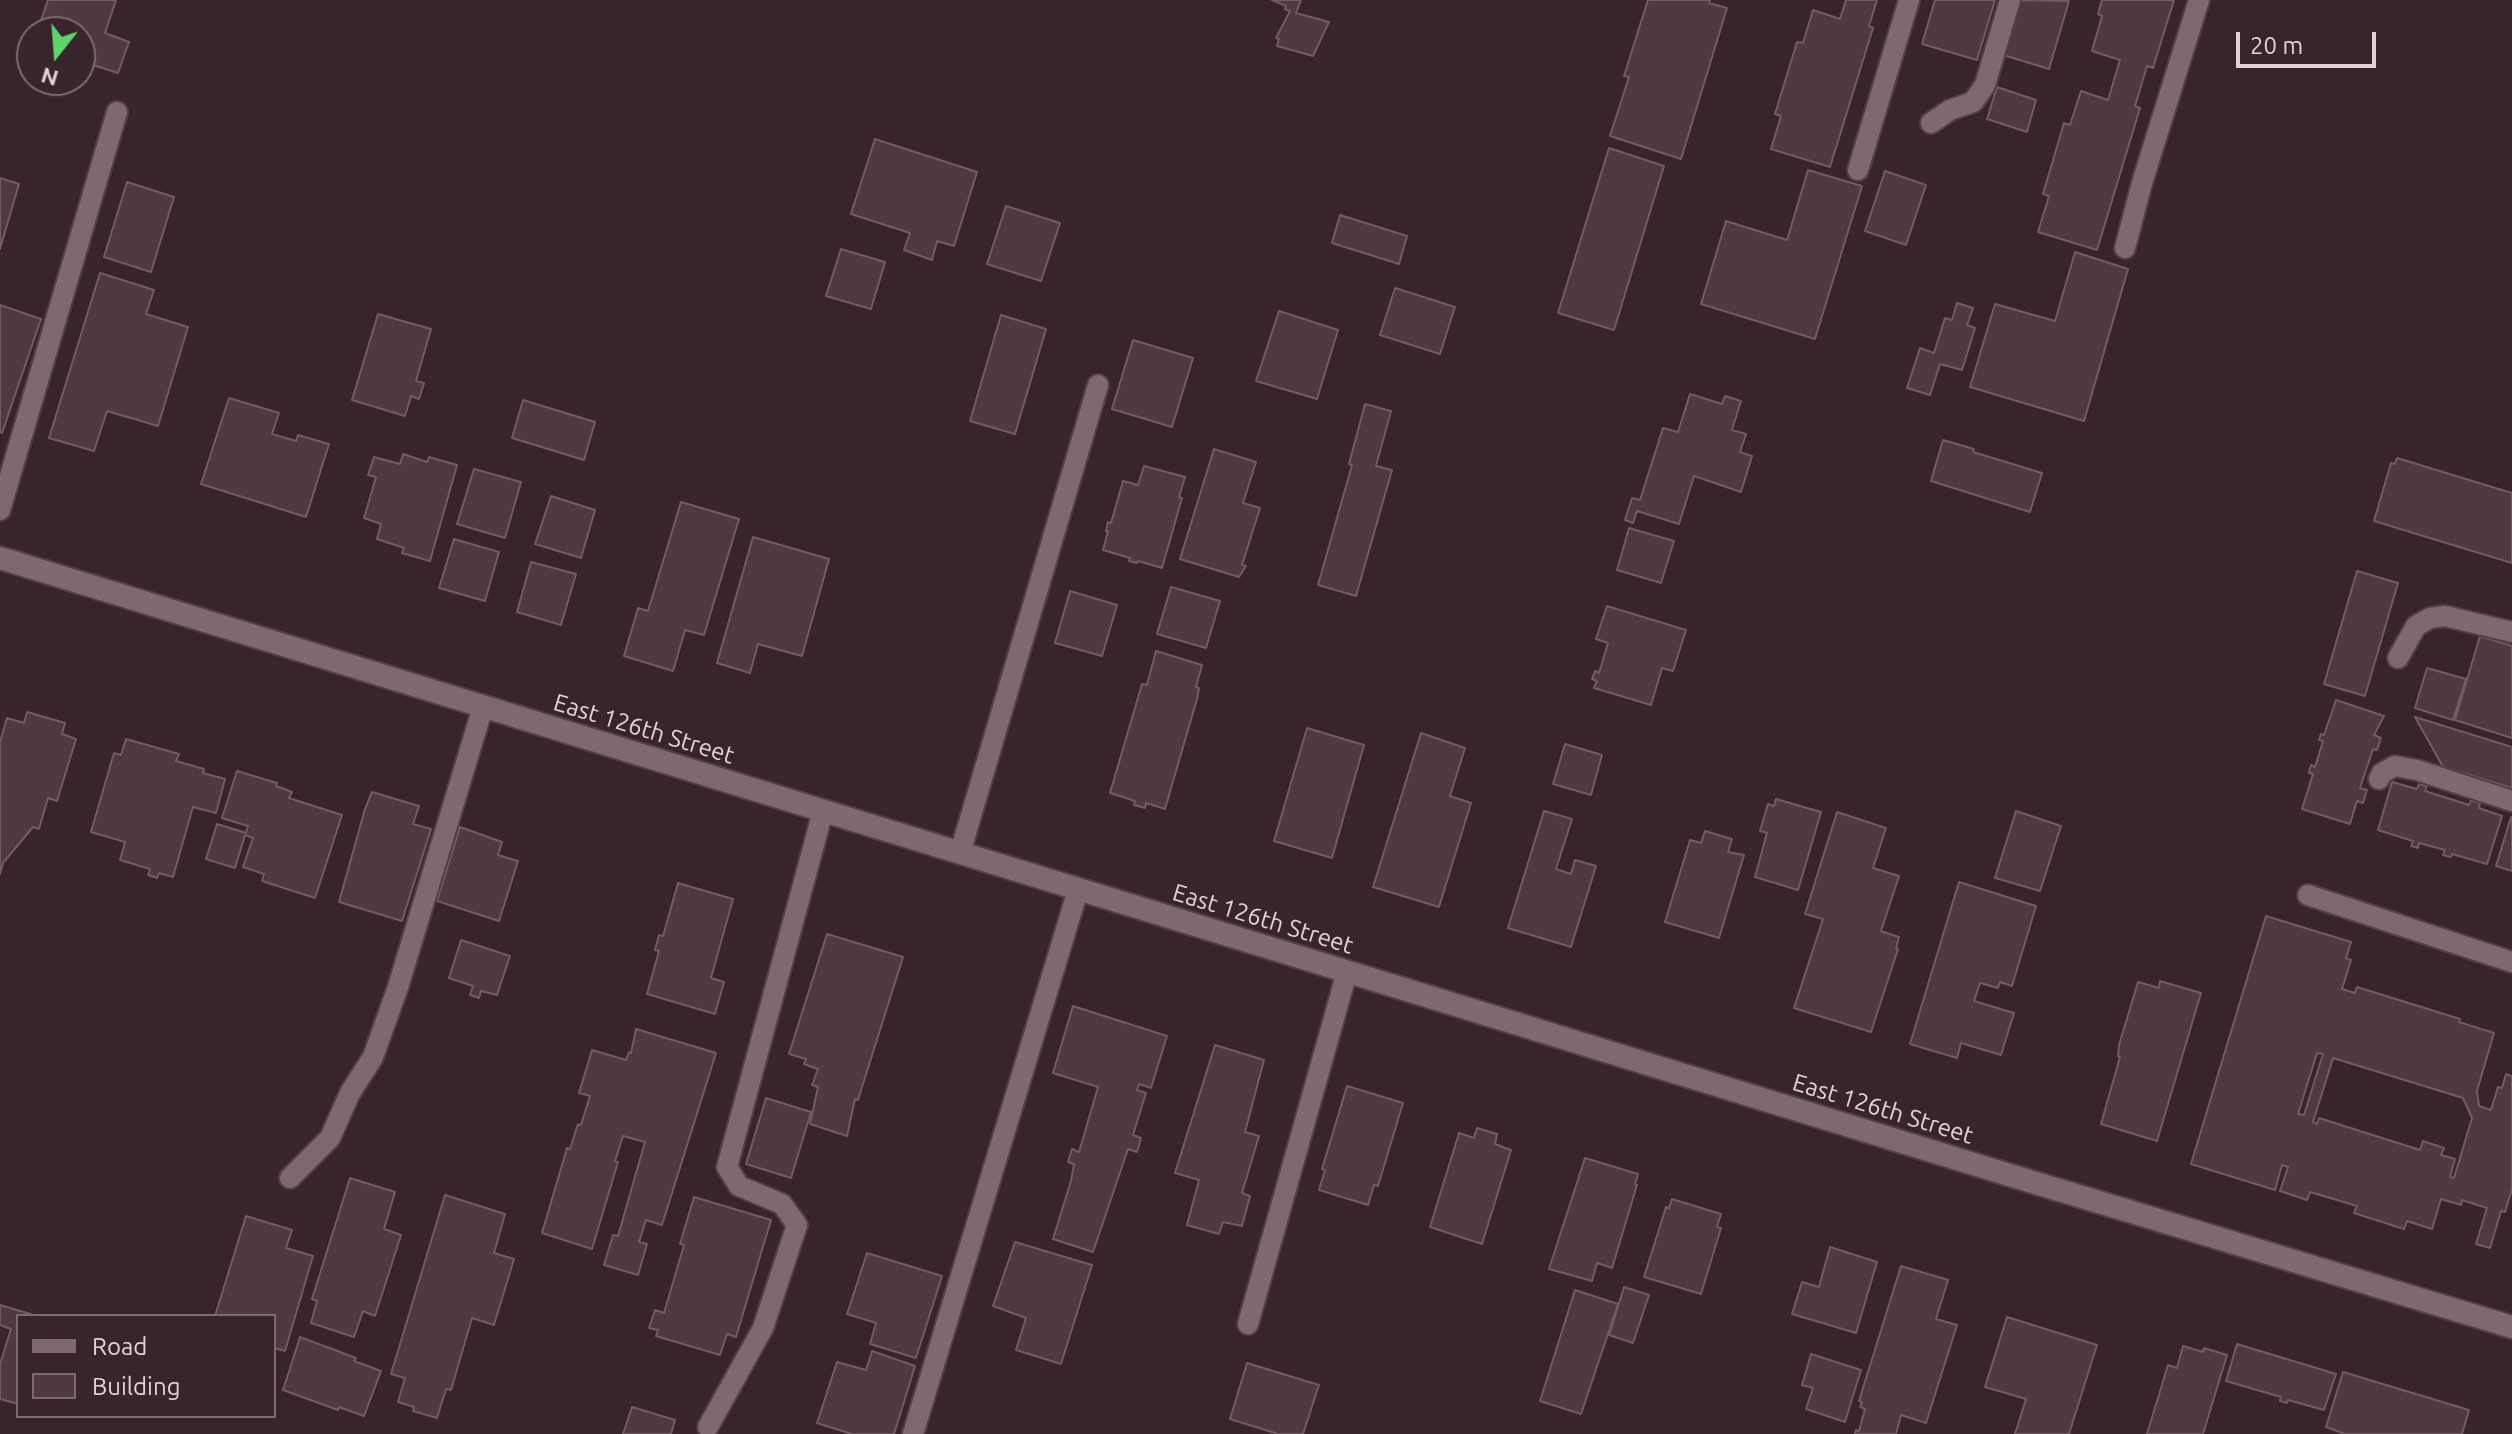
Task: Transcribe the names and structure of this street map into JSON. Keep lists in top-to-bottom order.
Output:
{
  "streets": {
    "street": ["East 126th Street"]
  },
  "legend": ["Road", "Building"],
  "scale_bar": "20 m",
  "north": "bottom"
}
